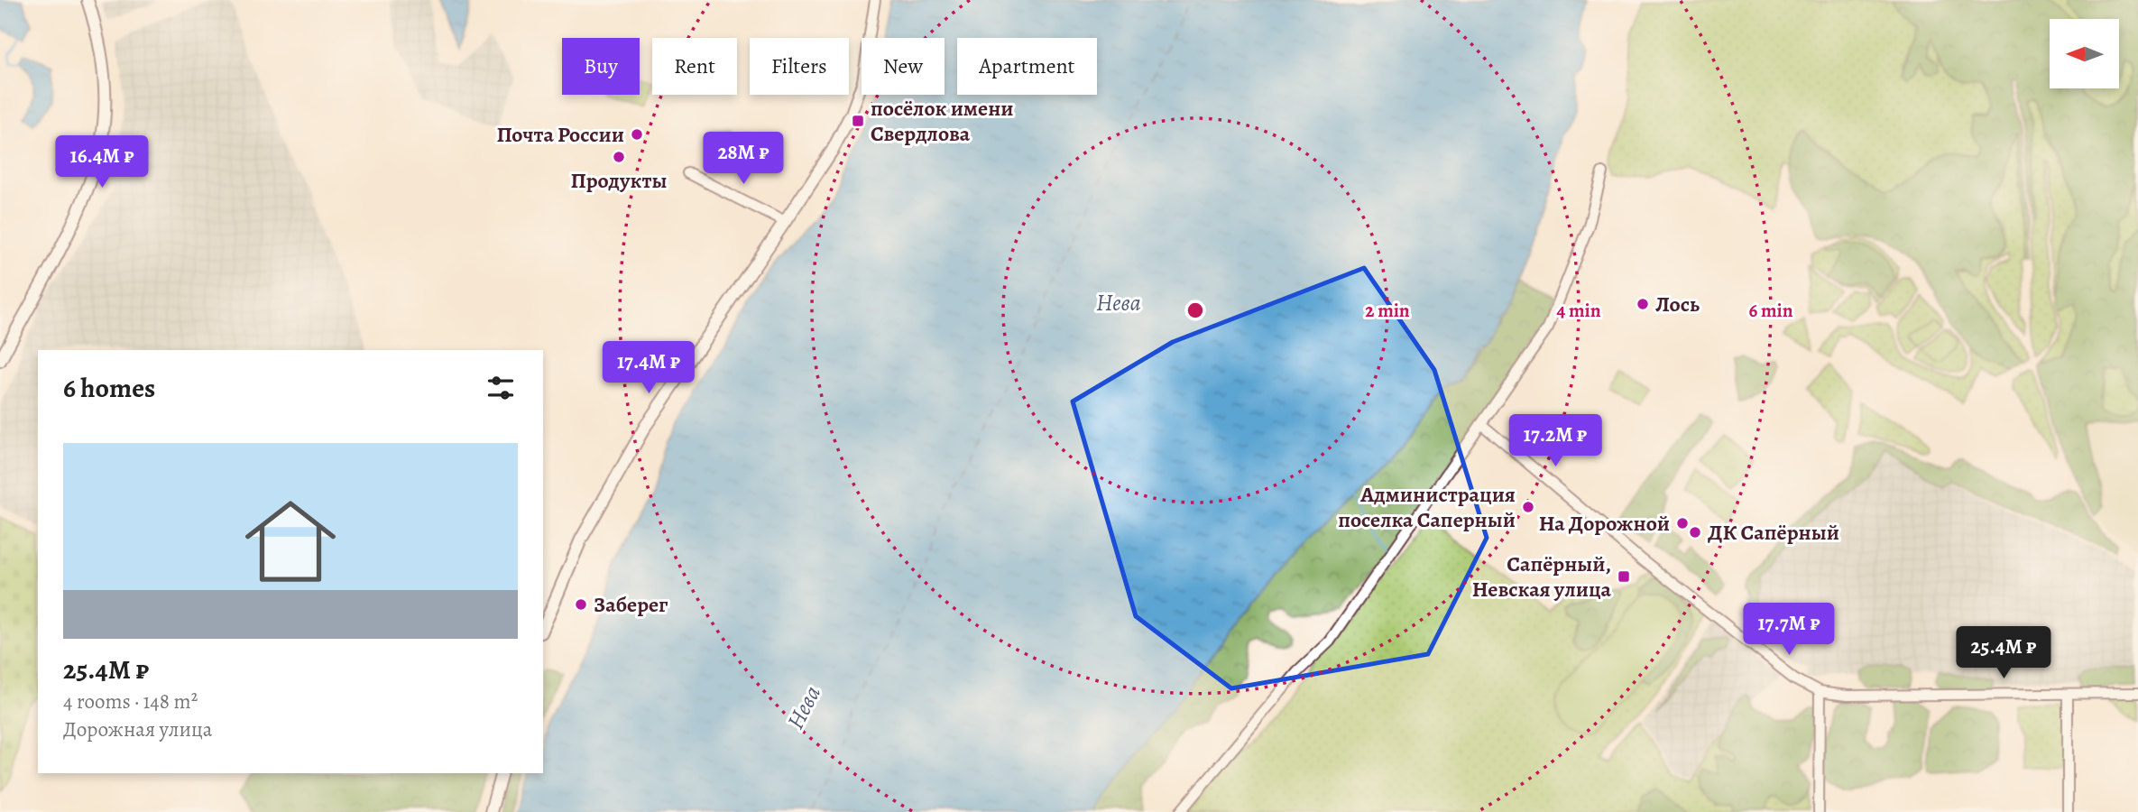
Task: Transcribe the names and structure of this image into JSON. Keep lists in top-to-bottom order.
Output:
{
  "water": ["Нева"],
  "places": {
    "transit": ["посёлок имени Свердлова", "Сапёрный, Невская улица"],
    "other": [
      "Почта России",
      "Продукты",
      "Лось",
      "Администрация поселка Саперный",
      "На Дорожной",
      "ДК Сапёрный",
      "Заберег"
    ]
  },
  "north": "left",
  "page": {
    "chip": [
      "Buy",
      "Rent",
      "Filters",
      "New",
      "Apartment"
    ],
    "price": [
      "28M ₽",
      "16.4M ₽",
      "17.4M ₽",
      "17.2M ₽",
      "17.7M ₽",
      "25.4M ₽"
    ],
    "heading": "6 homes",
    "list": [
      {
        "name": "25.4M ₽",
        "note": "4 rooms · 148 m² · Дорожная улица"
      }
    ]
  },
  "rings": ["2 min", "4 min", "6 min"]
}
